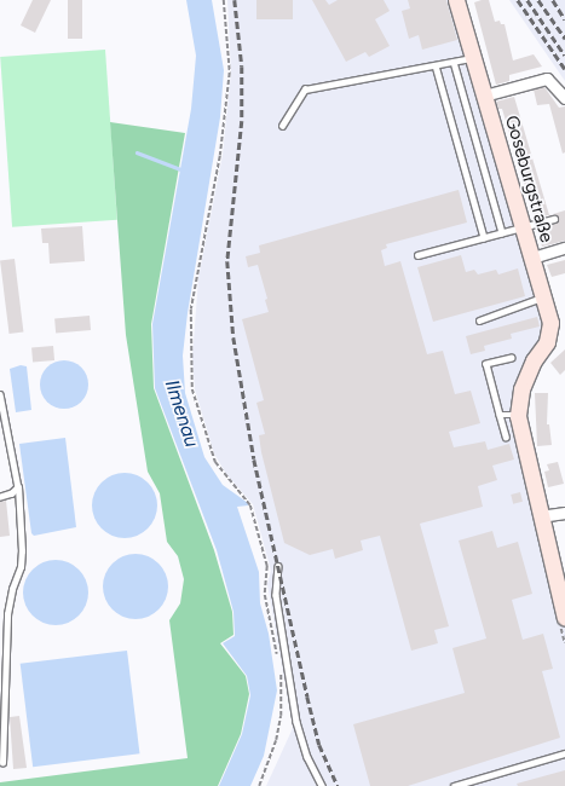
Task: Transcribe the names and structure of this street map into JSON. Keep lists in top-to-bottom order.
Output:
{
  "streets": {
    "street": ["Goseburgstraße"]
  },
  "water": ["Ilmenau"]
}
